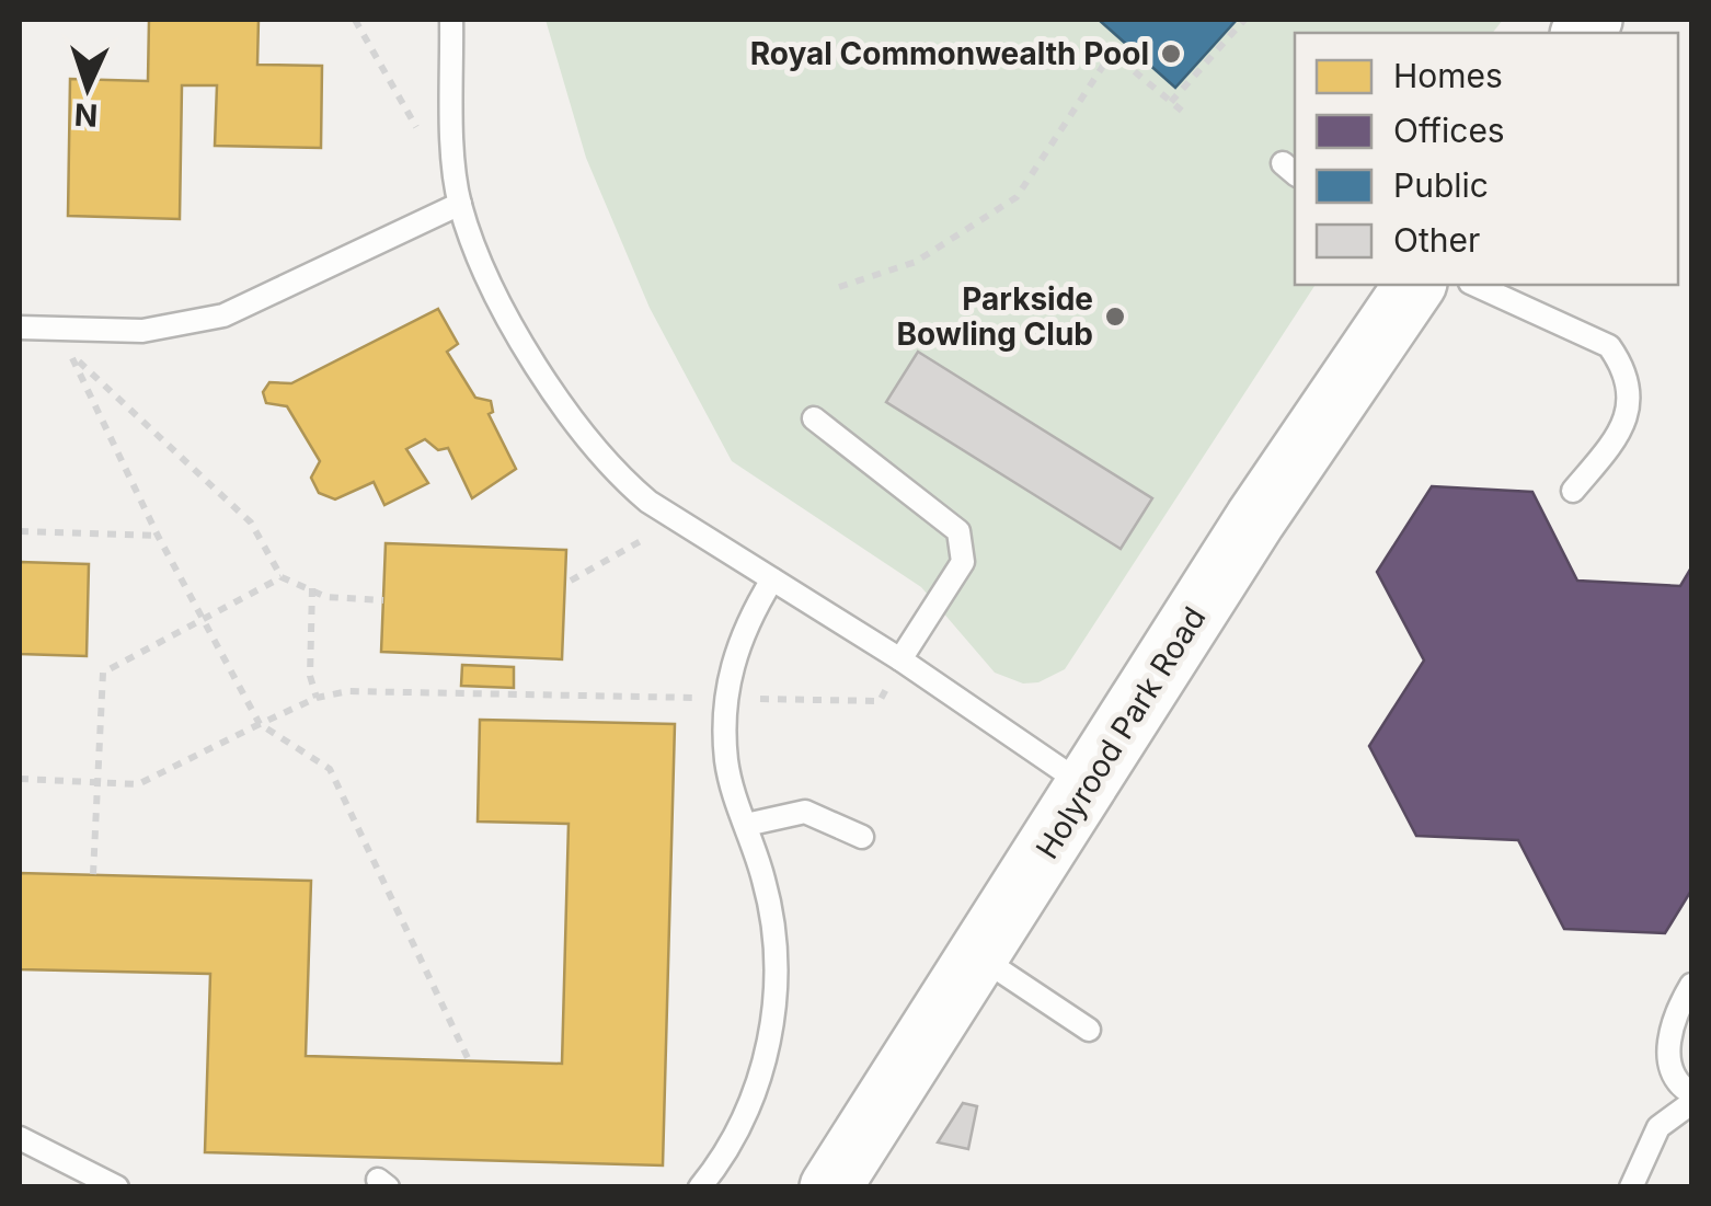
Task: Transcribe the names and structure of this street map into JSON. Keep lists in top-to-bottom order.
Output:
{
  "streets": {
    "street": ["Holyrood Park Road"]
  },
  "places": ["Royal Commonwealth Pool", "Parkside Bowling Club"],
  "legend": [
    "Homes",
    "Offices",
    "Public",
    "Other"
  ],
  "north": "bottom"
}
